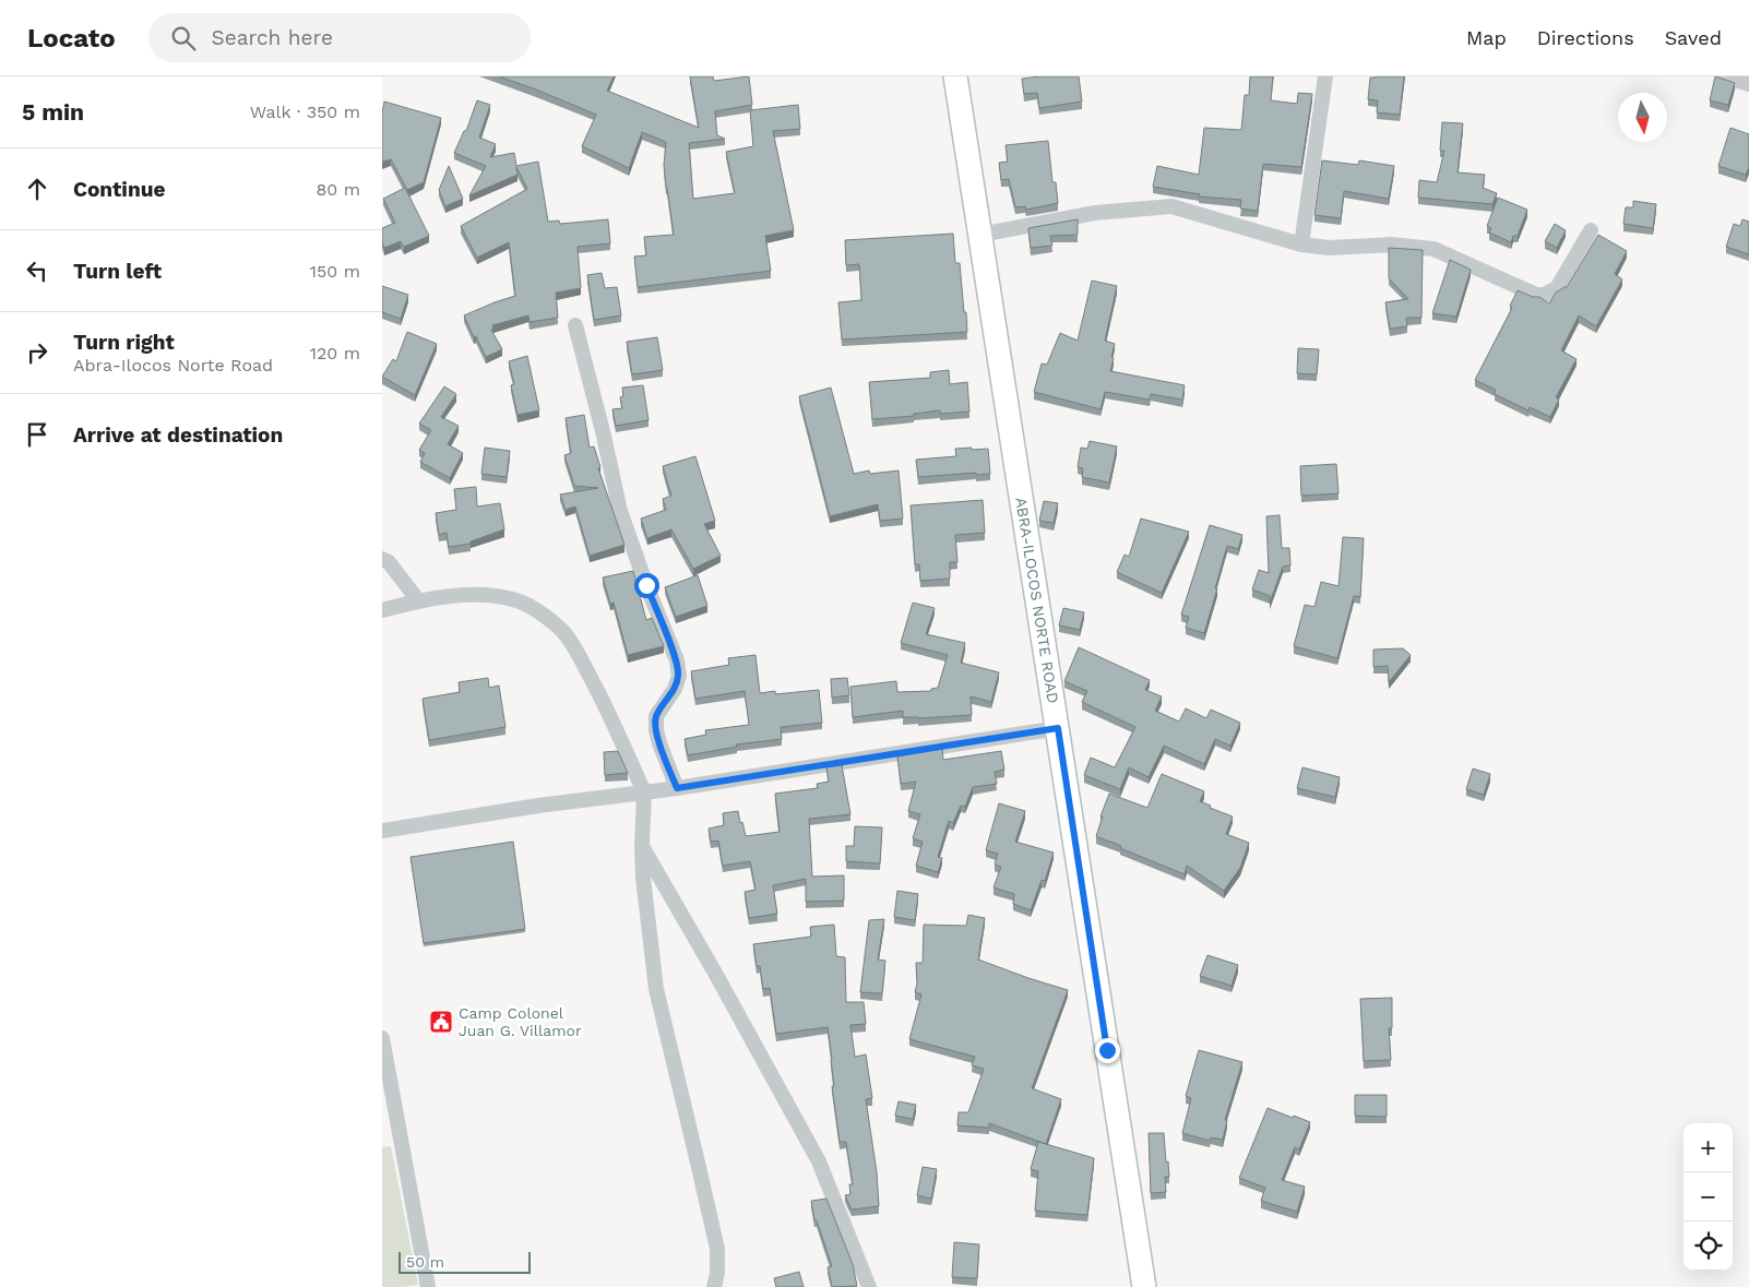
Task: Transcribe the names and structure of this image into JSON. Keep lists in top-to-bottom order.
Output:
{
  "streets": {
    "main road": ["ABRA-ILOCOS NORTE ROAD"]
  },
  "places": {
    "public building": ["Camp Colonel Juan G. Villamor"]
  },
  "scale_bar": "50 m",
  "north": "bottom",
  "page": {
    "header": "Locato",
    "search": "Search here",
    "nav": ["Map", "Directions", "Saved"],
    "heading": ["5 min", "Walk · 350 m"],
    "list": [
      ["Continue", "80 m"],
      ["Turn left", "150 m"],
      ["Turn right", "Abra-Ilocos Norte Road", "120 m"],
      "Arrive at destination"
    ],
    "map_buttons": ["+", "−"],
    "scale": "50 m"
  }
}
